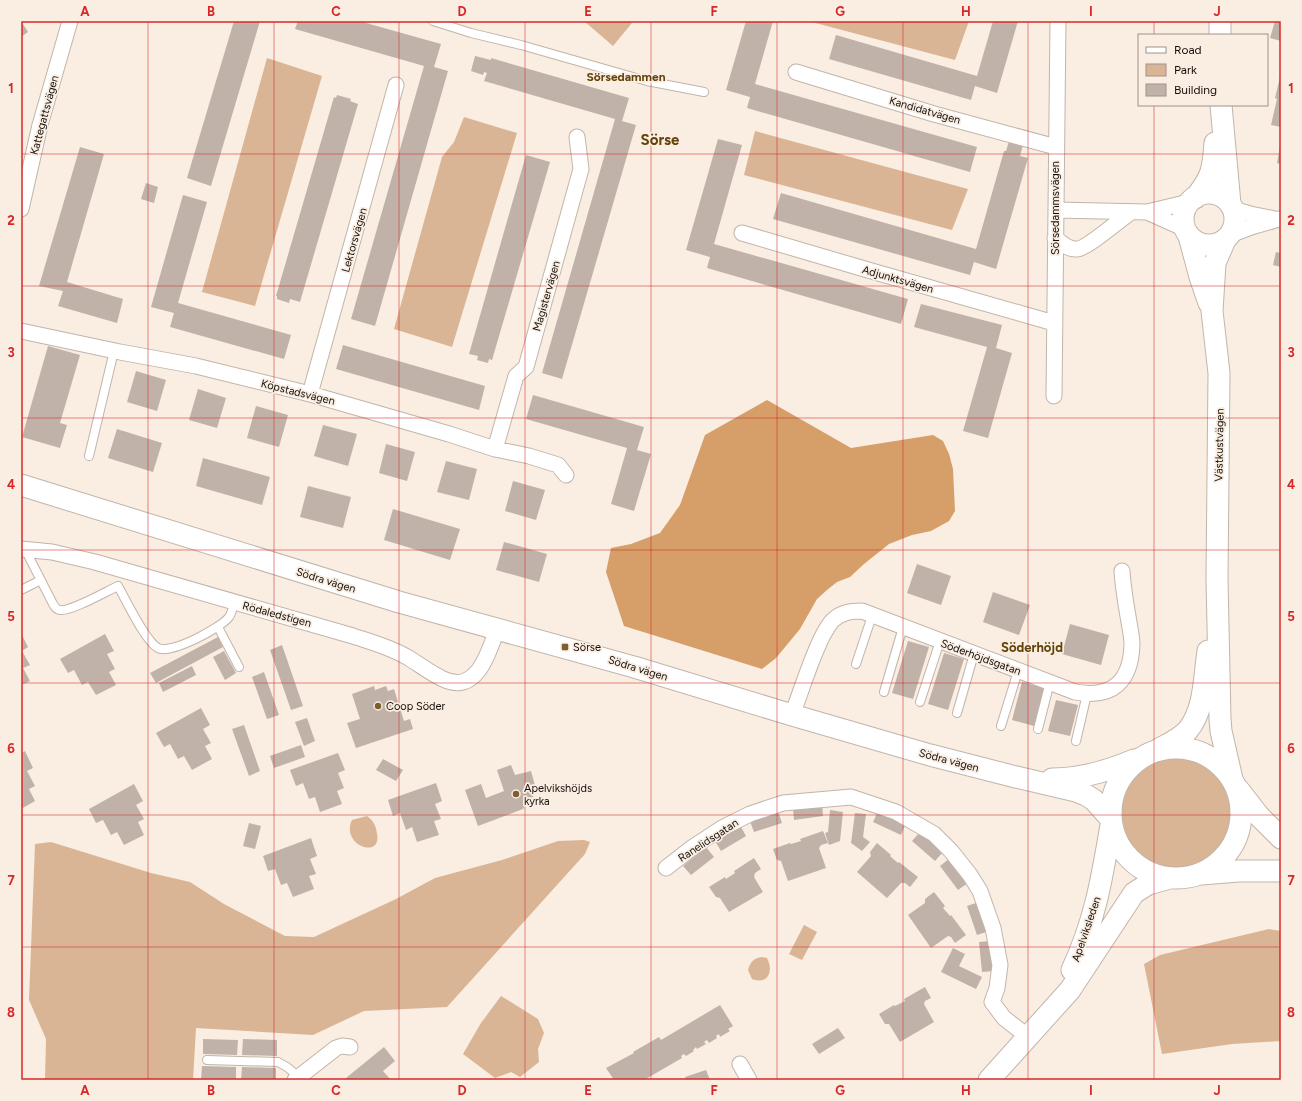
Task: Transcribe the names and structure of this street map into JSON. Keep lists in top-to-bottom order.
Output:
{
  "streets": {
    "street": [
      "Kandidatvägen",
      "Kattegattsvägen",
      "Sörsedammsvägen",
      "Lektorsvägen",
      "Adjunktsvägen",
      "Magistervägen",
      "Köpstadsvägen",
      "Västkustvägen",
      "Södra vägen",
      "Rödaledstigen",
      "Söderhöjdsgatan",
      "Ranelidsgatan",
      "Apelviksleden"
    ]
  },
  "crossings": [
    ["Kandidatvägen", "Sörsedammsvägen"],
    ["Sörsedammsvägen", "Adjunktsvägen"],
    ["Lektorsvägen", "Köpstadsvägen"],
    ["Magistervägen", "Köpstadsvägen"],
    ["Västkustvägen", "Södra vägen"],
    ["Västkustvägen", "Apelviksleden"],
    ["Södra vägen", "Rödaledstigen"],
    ["Södra vägen", "Söderhöjdsgatan"],
    ["Södra vägen", "Apelviksleden"],
    ["Ranelidsgatan", "Apelviksleden"]
  ],
  "districts": ["Sörsedammen", "Sörse", "Söderhöjd"],
  "places": {
    "transit": ["Sörse"],
    "other": ["Coop Söder", "Apelvikshöjds kyrka"]
  },
  "legend": ["Road", "Park", "Building"],
  "grid": {
    "columns": [
      "A",
      "B",
      "C",
      "D",
      "E",
      "F",
      "G",
      "H",
      "I",
      "J"
    ],
    "rows": [
      "1",
      "2",
      "3",
      "4",
      "5",
      "6",
      "7",
      "8"
    ]
  }
}
